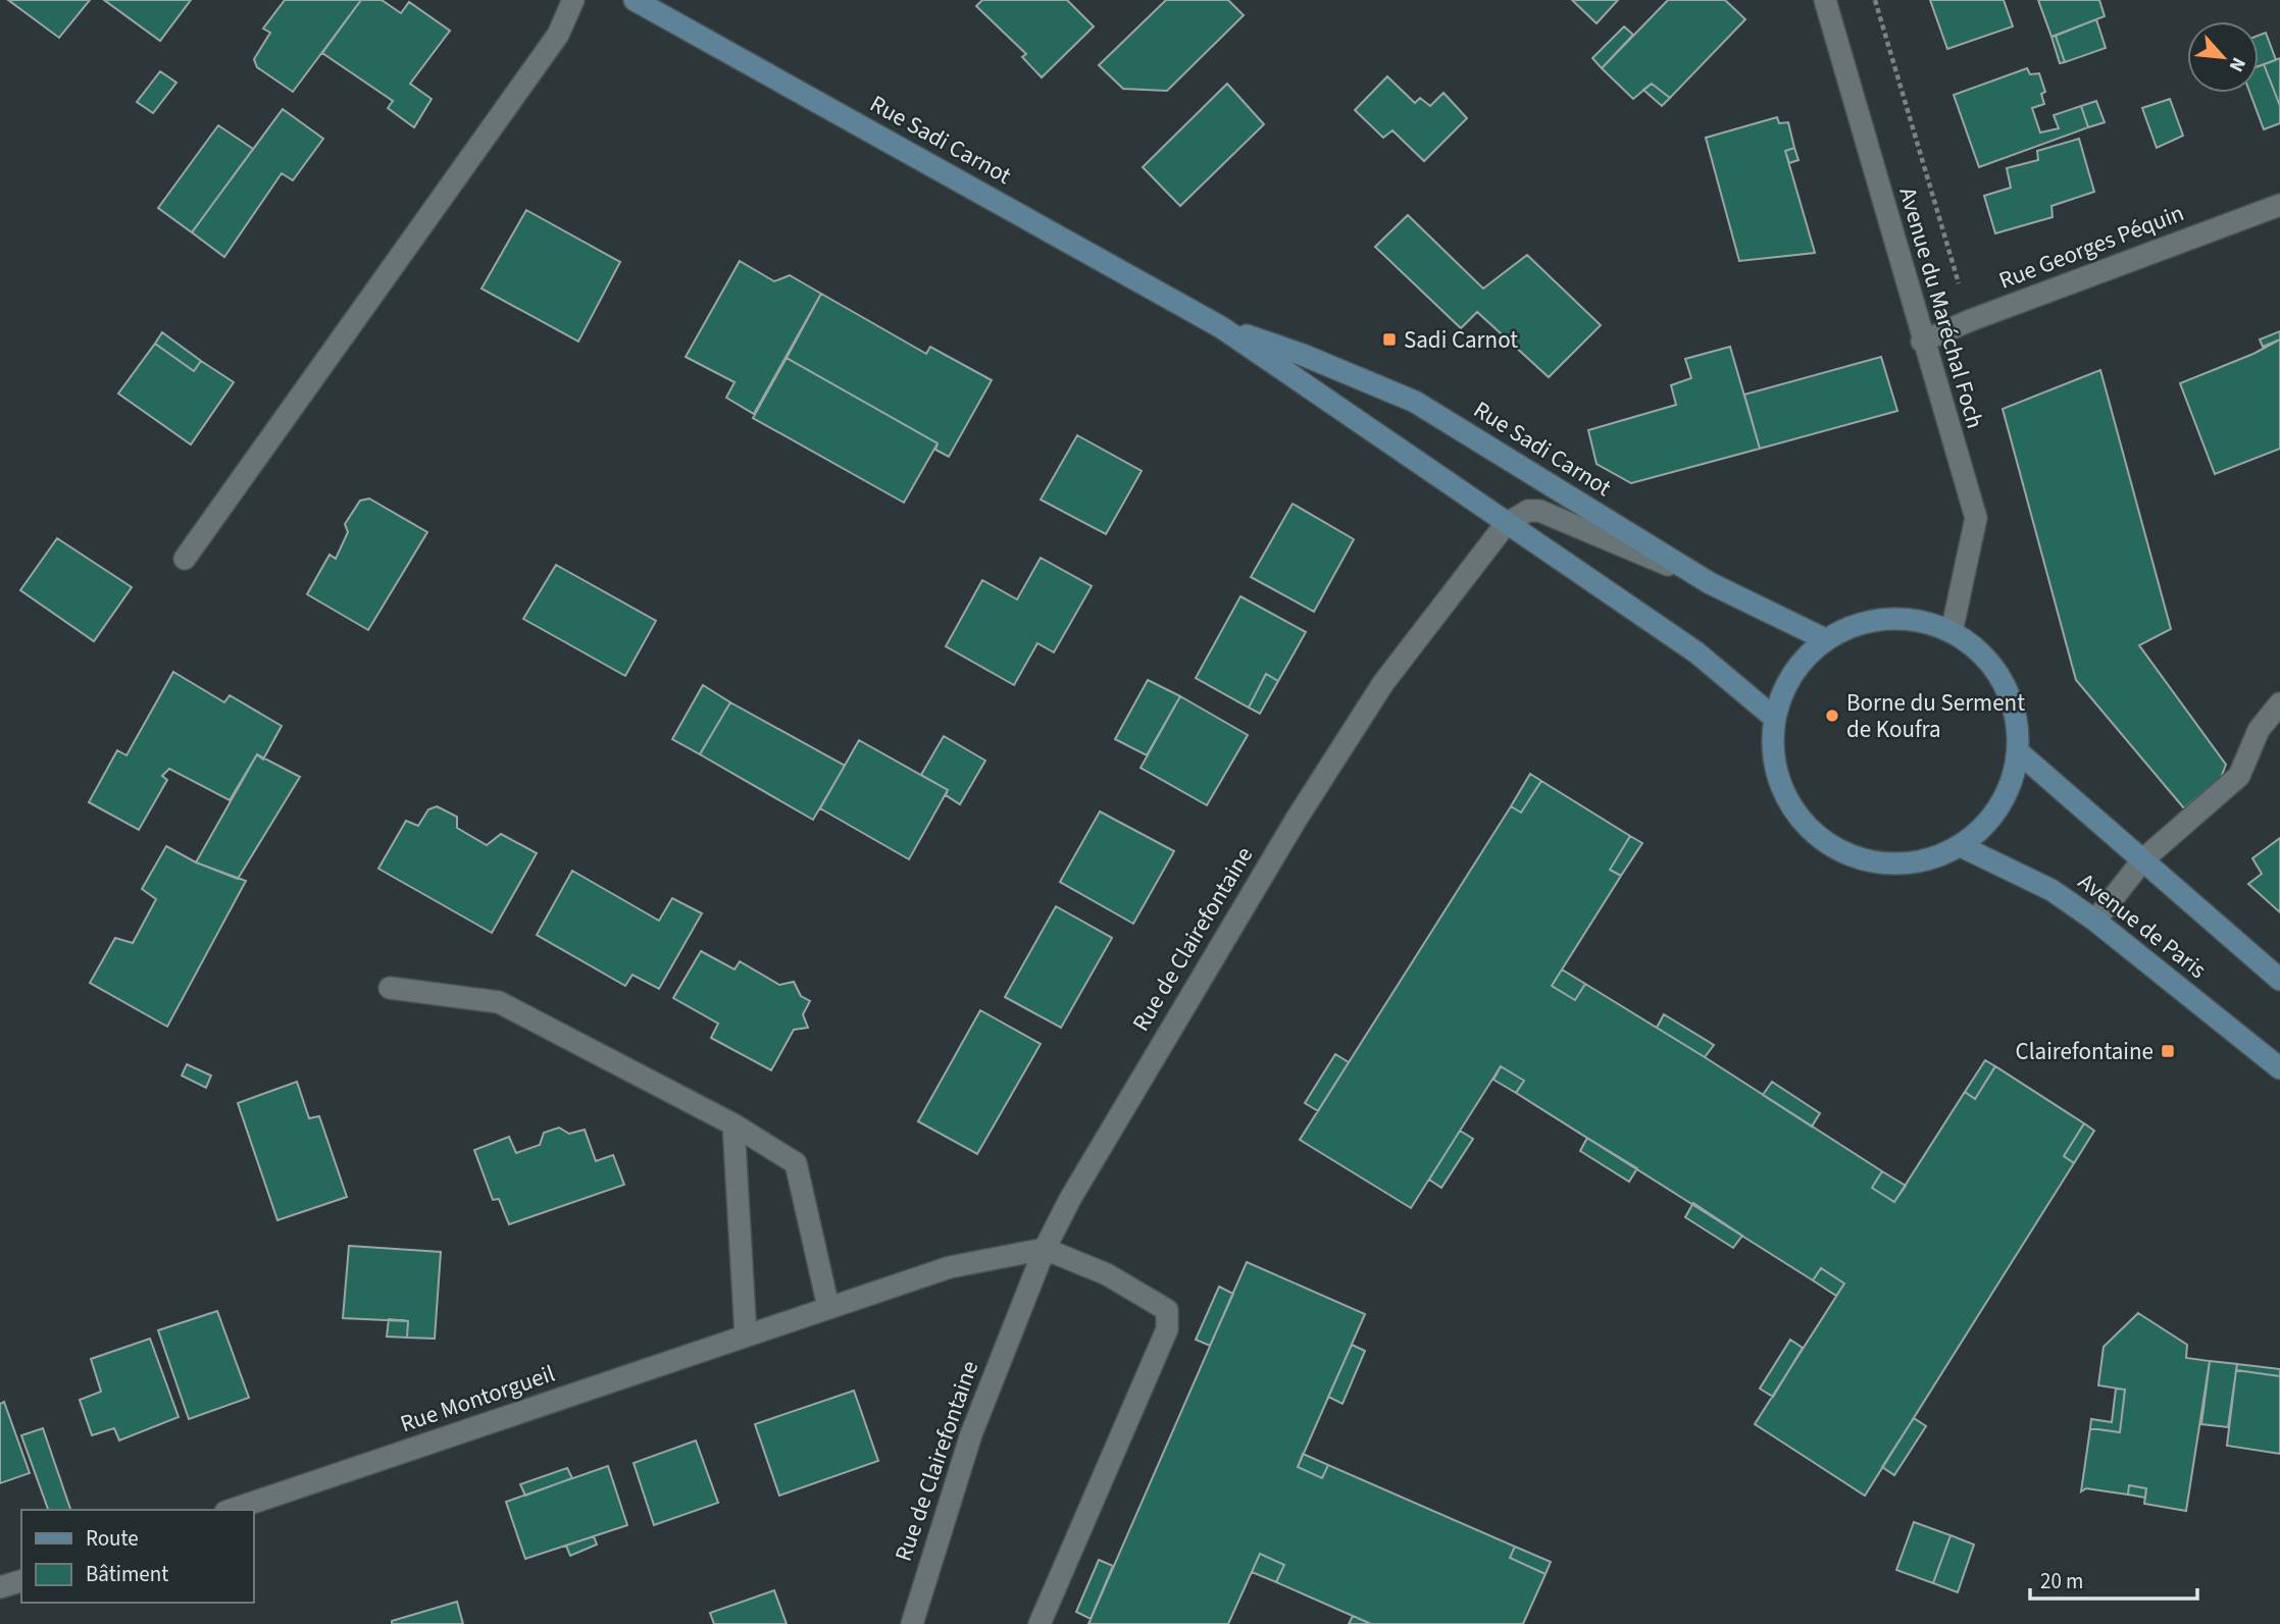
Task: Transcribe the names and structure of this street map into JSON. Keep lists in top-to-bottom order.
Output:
{
  "streets": {
    "main road": ["Rue Sadi Carnot", "Avenue de Paris"],
    "street": [
      "Rue Georges Péquin",
      "Avenue du Maréchal Foch",
      "Rue de Clairefontaine",
      "Rue Montorgueil"
    ]
  },
  "crossings": [
    ["Rue Sadi Carnot", "Avenue du Maréchal Foch"],
    ["Rue Sadi Carnot", "Avenue de Paris"],
    ["Rue Sadi Carnot", "Rue de Clairefontaine"],
    ["Rue Georges Péquin", "Avenue du Maréchal Foch"],
    ["Avenue du Maréchal Foch", "Avenue de Paris"],
    ["Rue de Clairefontaine", "Rue Montorgueil"]
  ],
  "places": {
    "transit": ["Sadi Carnot", "Clairefontaine"],
    "other": ["Borne du Serment de Koufra"]
  },
  "legend": ["Route", "Bâtiment"],
  "scale_bar": "20 m",
  "north": "bottom right"
}
